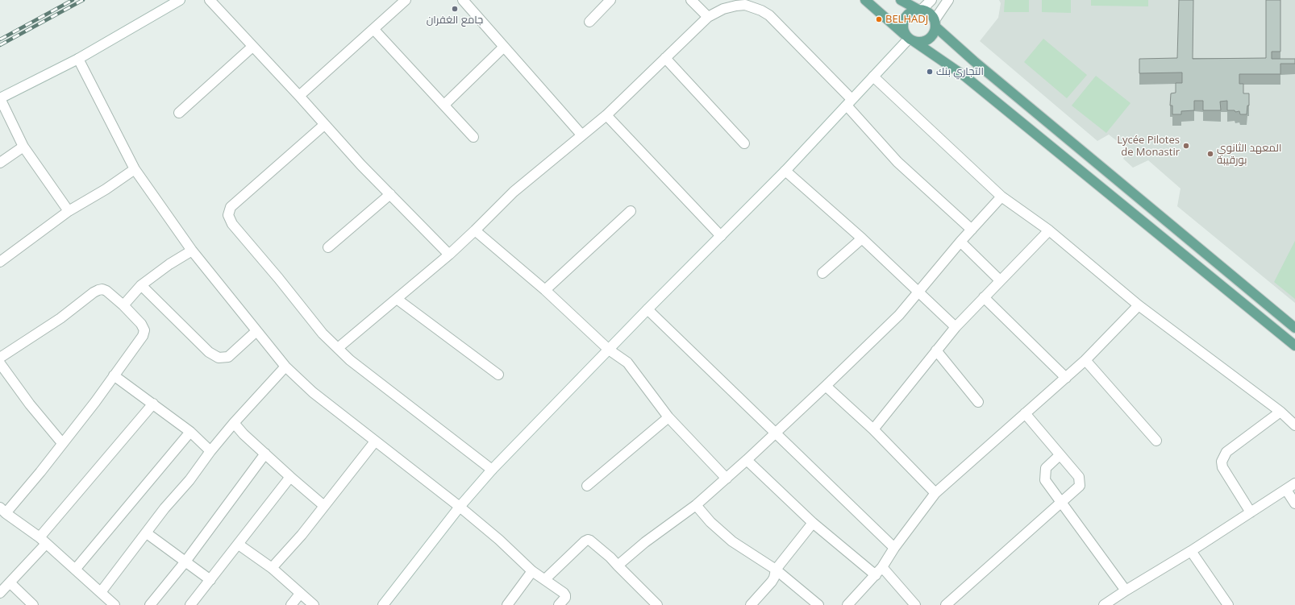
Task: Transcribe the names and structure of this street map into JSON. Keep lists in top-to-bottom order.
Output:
{
  "places": [
    "جامع الغفران",
    "BELHADJ",
    "التجاري بنك",
    "Lycée Pilotes de Monastir",
    "المعهد الثانوي بورقيبة"
  ]
}
